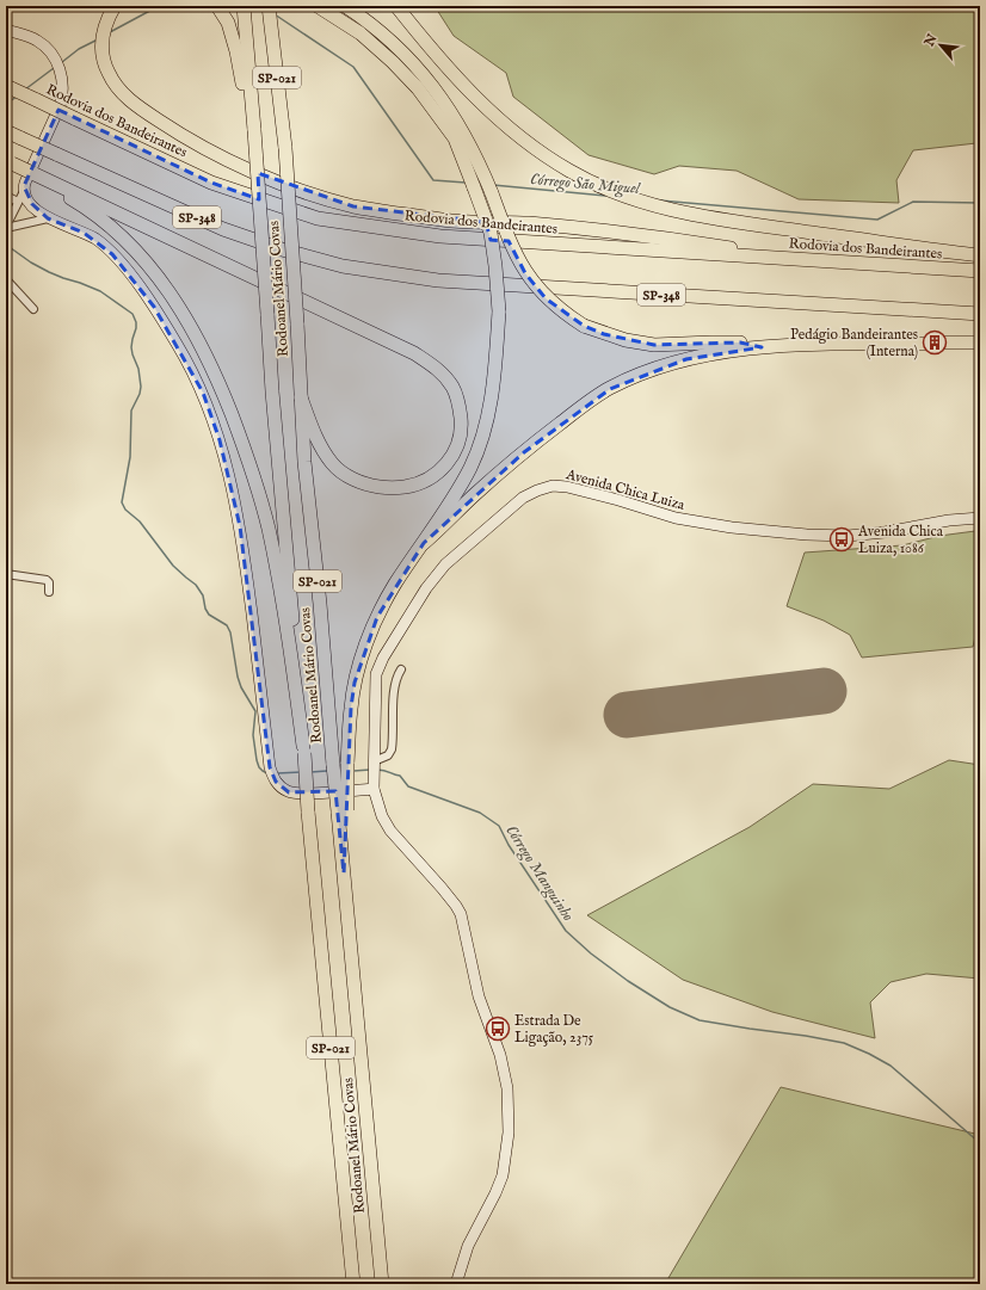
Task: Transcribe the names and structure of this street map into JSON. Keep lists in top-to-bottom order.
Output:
{
  "streets": {
    "highway": [
      "SP-021",
      "Rodovia dos Bandeirantes",
      "SP-348",
      "Rodoanel Mário Covas"
    ],
    "main road": ["Avenida Chica Luiza"]
  },
  "water": ["Córrego São Miguel", "Córrego Manguinho"],
  "places": {
    "building": ["Pedágio Bandeirantes (Interna)"],
    "bus stop": ["Avenida Chica Luiza, 1086", "Estrada De Ligação, 2375"]
  },
  "north": "top left"
}
